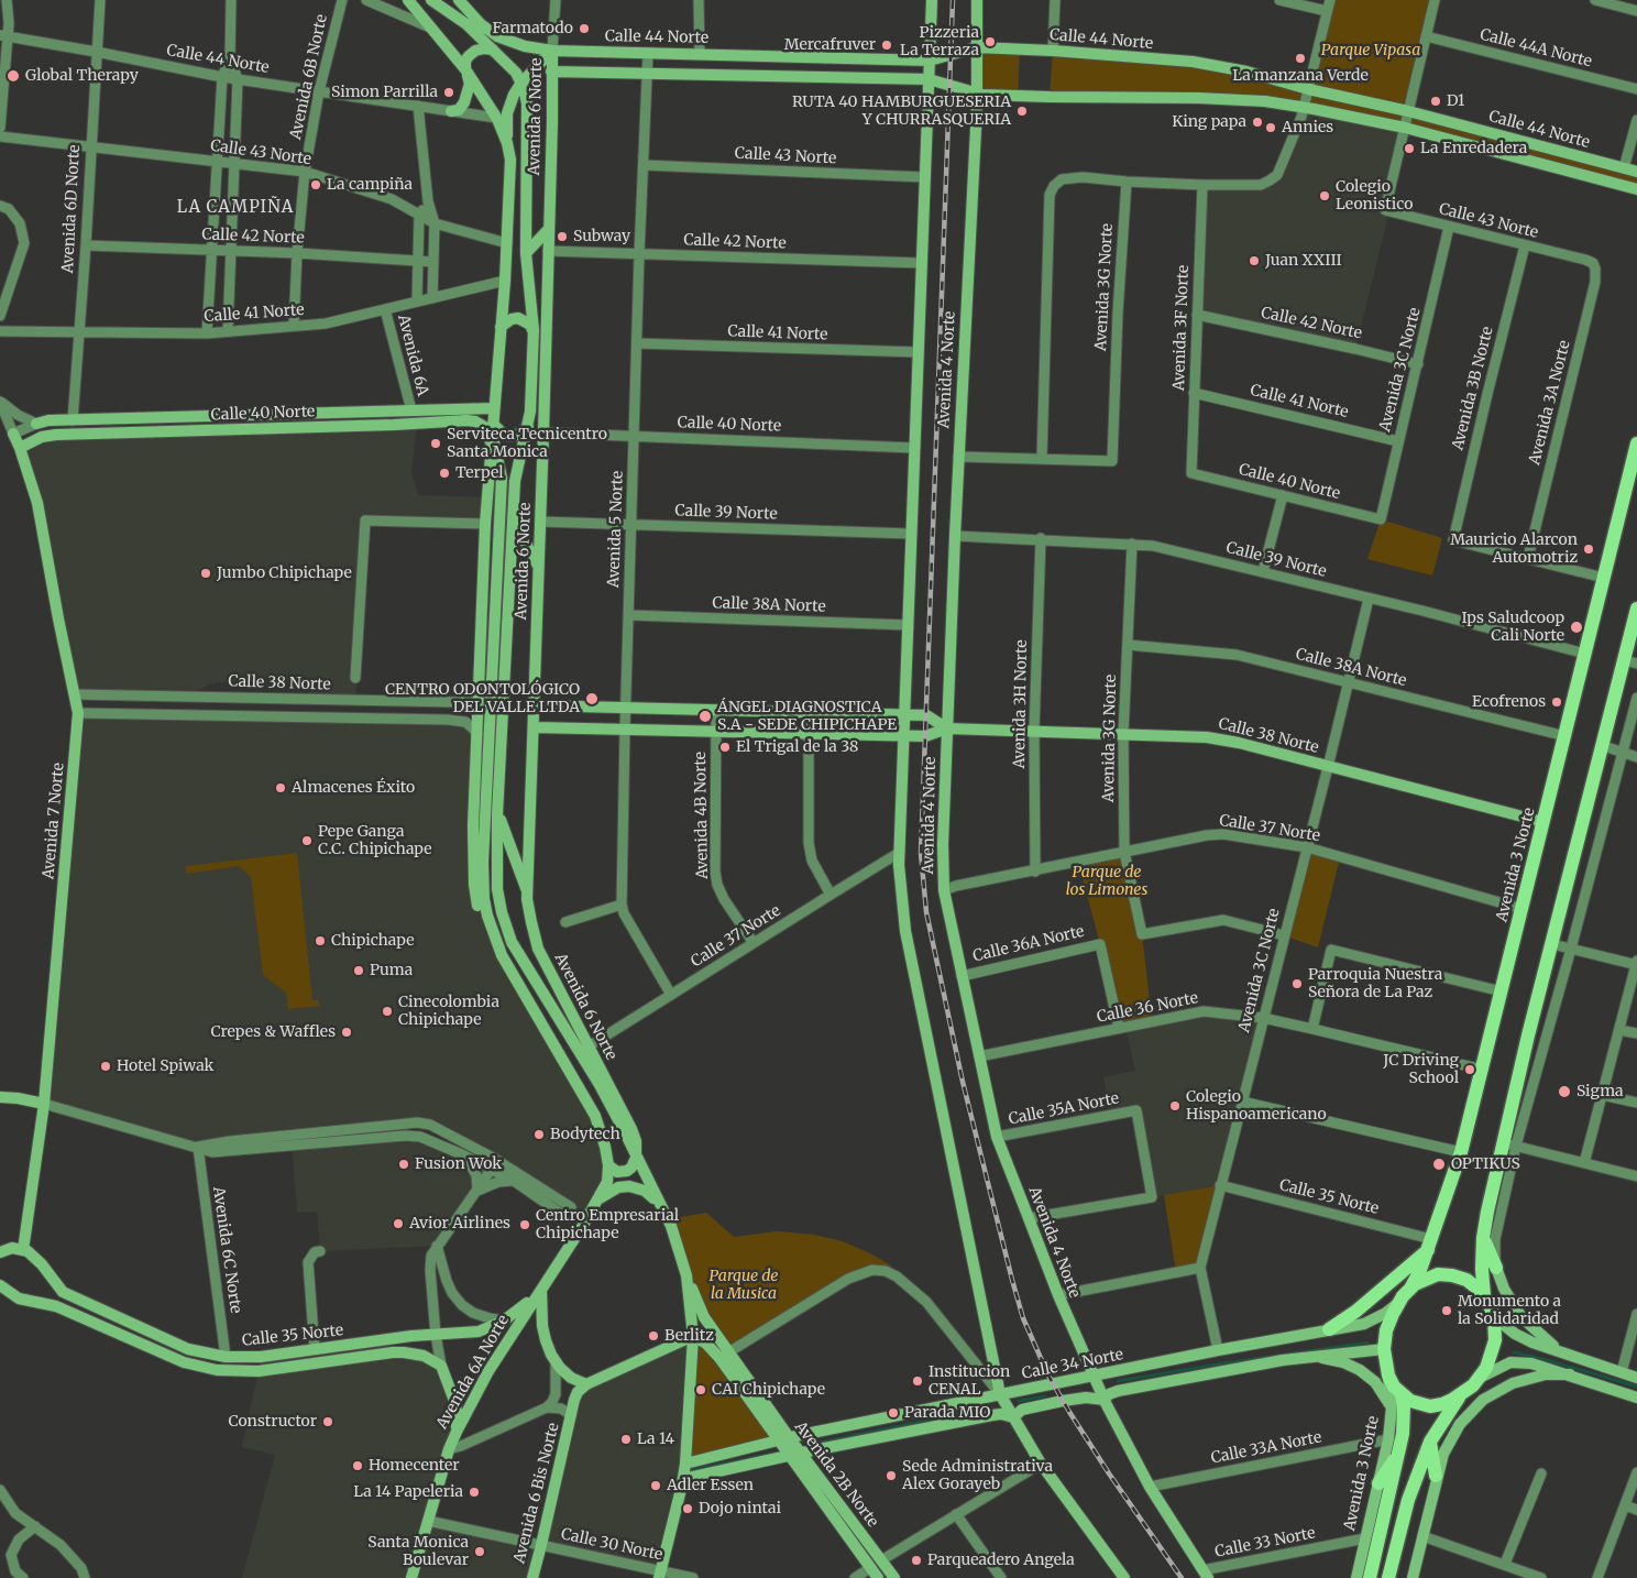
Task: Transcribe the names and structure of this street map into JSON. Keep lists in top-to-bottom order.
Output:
{
  "streets": {
    "main road": ["Avenida 3 Norte"],
    "street": [
      "Calle 44 Norte",
      "Calle 44A Norte",
      "Avenida 6B Norte",
      "Avenida 6 Norte",
      "Calle 43 Norte",
      "Avenida 6D Norte",
      "Calle 42 Norte",
      "Avenida 3G Norte",
      "Calle 41 Norte",
      "Avenida 3F Norte",
      "Avenida 6A",
      "Avenida 4 Norte",
      "Avenida 3C Norte",
      "Avenida 3B Norte",
      "Avenida 3A Norte",
      "Calle 40 Norte",
      "Calle 39 Norte",
      "Avenida 5 Norte",
      "Calle 38A Norte",
      "Calle 38 Norte",
      "Avenida 3H Norte",
      "Avenida 4B Norte",
      "Avenida 7 Norte",
      "Calle 37 Norte",
      "Calle 36A Norte",
      "Calle 36 Norte",
      "Calle 35A Norte",
      "Calle 35 Norte",
      "Avenida 6C Norte",
      "Calle 34 Norte",
      "Avenida 6A Norte",
      "Calle 33A Norte",
      "Avenida 2B Norte",
      "Avenida 6 Bis Norte",
      "Calle 33 Norte",
      "Calle 30 Norte"
    ]
  },
  "crossings": [
    ["Calle 44 Norte", "Avenida 6B Norte"],
    ["Calle 44 Norte", "Avenida 6 Norte"],
    ["Calle 44 Norte", "Avenida 6D Norte"],
    ["Calle 44 Norte", "Avenida 4 Norte"],
    ["Calle 44 Norte", "Avenida 5 Norte"],
    ["Avenida 6B Norte", "Calle 43 Norte"],
    ["Avenida 6B Norte", "Calle 42 Norte"],
    ["Avenida 6B Norte", "Calle 41 Norte"],
    ["Avenida 6 Norte", "Calle 43 Norte"],
    ["Avenida 6 Norte", "Calle 42 Norte"],
    ["Avenida 6 Norte", "Calle 41 Norte"],
    ["Avenida 6 Norte", "Calle 40 Norte"],
    ["Avenida 6 Norte", "Calle 39 Norte"],
    ["Avenida 6 Norte", "Calle 38 Norte"],
    ["Avenida 6 Norte", "Calle 37 Norte"],
    ["Avenida 6 Norte", "Calle 35 Norte"],
    ["Avenida 6 Norte", "Calle 34 Norte"],
    ["Avenida 6 Norte", "Avenida 6A Norte"],
    ["Avenida 6 Norte", "Avenida 2B Norte"],
    ["Avenida 6 Norte", "Avenida 6 Bis Norte"],
    ["Avenida 6 Norte", "Calle 30 Norte"],
    ["Calle 43 Norte", "Avenida 6D Norte"],
    ["Calle 43 Norte", "Avenida 4 Norte"],
    ["Calle 43 Norte", "Avenida 3C Norte"],
    ["Calle 43 Norte", "Avenida 3B Norte"],
    ["Calle 43 Norte", "Avenida 3A Norte"],
    ["Calle 43 Norte", "Avenida 5 Norte"],
    ["Avenida 6D Norte", "Calle 42 Norte"],
    ["Avenida 6D Norte", "Calle 41 Norte"],
    ["Avenida 6D Norte", "Calle 40 Norte"],
    ["Calle 42 Norte", "Avenida 3F Norte"],
    ["Calle 42 Norte", "Avenida 4 Norte"],
    ["Calle 42 Norte", "Avenida 3C Norte"],
    ["Calle 42 Norte", "Avenida 5 Norte"],
    ["Avenida 3G Norte", "Avenida 3C Norte"],
    ["Avenida 3G Norte", "Calle 39 Norte"],
    ["Avenida 3G Norte", "Calle 38A Norte"],
    ["Avenida 3G Norte", "Calle 38 Norte"],
    ["Avenida 3G Norte", "Calle 37 Norte"],
    ["Calle 41 Norte", "Avenida 3F Norte"],
    ["Calle 41 Norte", "Avenida 6A"],
    ["Calle 41 Norte", "Avenida 4 Norte"],
    ["Calle 41 Norte", "Avenida 3C Norte"],
    ["Calle 41 Norte", "Avenida 5 Norte"],
    ["Avenida 3F Norte", "Calle 40 Norte"],
    ["Avenida 6A", "Calle 40 Norte"],
    ["Avenida 4 Norte", "Calle 40 Norte"],
    ["Avenida 4 Norte", "Calle 39 Norte"],
    ["Avenida 4 Norte", "Calle 38A Norte"],
    ["Avenida 4 Norte", "Calle 38 Norte"],
    ["Avenida 4 Norte", "Calle 37 Norte"],
    ["Avenida 4 Norte", "Calle 36A Norte"],
    ["Avenida 4 Norte", "Calle 36 Norte"],
    ["Avenida 4 Norte", "Calle 35A Norte"],
    ["Avenida 4 Norte", "Calle 34 Norte"],
    ["Avenida 4 Norte", "Calle 33A Norte"],
    ["Avenida 4 Norte", "Calle 33 Norte"],
    ["Avenida 3C Norte", "Calle 40 Norte"],
    ["Avenida 3C Norte", "Calle 39 Norte"],
    ["Avenida 3C Norte", "Calle 38A Norte"],
    ["Avenida 3C Norte", "Calle 38 Norte"],
    ["Avenida 3C Norte", "Calle 37 Norte"],
    ["Avenida 3C Norte", "Calle 36 Norte"],
    ["Avenida 3C Norte", "Calle 35 Norte"],
    ["Avenida 3C Norte", "Calle 34 Norte"],
    ["Avenida 3B Norte", "Avenida 3A Norte"],
    ["Calle 40 Norte", "Avenida 5 Norte"],
    ["Calle 40 Norte", "Avenida 7 Norte"],
    ["Calle 39 Norte", "Avenida 5 Norte"],
    ["Calle 39 Norte", "Avenida 3H Norte"],
    ["Calle 39 Norte", "Avenida 3 Norte"],
    ["Avenida 5 Norte", "Calle 38A Norte"],
    ["Avenida 5 Norte", "Calle 38 Norte"],
    ["Avenida 5 Norte", "Calle 37 Norte"],
    ["Calle 38A Norte", "Avenida 3 Norte"],
    ["Calle 38 Norte", "Avenida 3H Norte"],
    ["Calle 38 Norte", "Avenida 4B Norte"],
    ["Calle 38 Norte", "Avenida 7 Norte"],
    ["Calle 38 Norte", "Avenida 3 Norte"],
    ["Avenida 3H Norte", "Calle 37 Norte"],
    ["Avenida 4B Norte", "Calle 37 Norte"],
    ["Avenida 7 Norte", "Calle 35 Norte"],
    ["Calle 37 Norte", "Avenida 3 Norte"],
    ["Avenida 3 Norte", "Calle 36 Norte"],
    ["Avenida 3 Norte", "Calle 35 Norte"],
    ["Avenida 3 Norte", "Calle 34 Norte"],
    ["Avenida 3 Norte", "Calle 33A Norte"],
    ["Avenida 3 Norte", "Calle 33 Norte"],
    ["Calle 36A Norte", "Calle 36 Norte"],
    ["Calle 35 Norte", "Avenida 6C Norte"],
    ["Calle 35 Norte", "Avenida 6A Norte"],
    ["Calle 35 Norte", "Avenida 2B Norte"],
    ["Calle 35 Norte", "Avenida 6 Bis Norte"],
    ["Calle 34 Norte", "Avenida 2B Norte"],
    ["Avenida 6A Norte", "Avenida 2B Norte"],
    ["Avenida 6A Norte", "Avenida 6 Bis Norte"],
    ["Avenida 6A Norte", "Calle 30 Norte"],
    ["Avenida 2B Norte", "Avenida 6 Bis Norte"],
    ["Avenida 6 Bis Norte", "Calle 30 Norte"]
  ],
  "districts": ["LA CAMPIÑA"],
  "parks": ["Parque Vipasa", "Parque de los Limones", "Parque de la Musica"],
  "places": [
    "Farmatodo",
    "Pizzeria La Terraza",
    "Mercafruver",
    "La manzana Verde",
    "Global Therapy",
    "Simon Parrilla",
    "D1",
    "RUTA 40 HAMBURGUESERIA Y CHURRASQUERIA",
    "King papa",
    "Annies",
    "La Enredadera",
    "La campiña",
    "Colegio Leonistico",
    "Subway",
    "Juan XXIII",
    "Serviteca Tecnicentro Santa Monica",
    "Terpel",
    "Mauricio Alarcon Automotriz",
    "Jumbo Chipichape",
    "Ips Saludcoop Cali Norte",
    "CENTRO ODONTOLÓGICO DEL VALLE LTDA",
    "Ecofrenos",
    "ÁNGEL DIAGNOSTICA S.A - SEDE CHIPICHAPE",
    "El Trigal de la 38",
    "Almacenes Éxito",
    "Pepe Ganga C.C. Chipichape",
    "Chipichape",
    "Puma",
    "Parroquia Nuestra Señora de La Paz",
    "Cinecolombia Chipichape",
    "Crepes & Waffles",
    "Hotel Spiwak",
    "JC Driving School",
    "Sigma",
    "Colegio Hispanoamericano",
    "Bodytech",
    "Fusion Wok",
    "OPTIKUS",
    "Avior Airlines",
    "Centro Empresarial Chipichape",
    "Monumento a la Solidaridad",
    "Berlitz",
    "Institucion CENAL",
    "CAI Chipichape",
    "Parada MIO",
    "Constructor",
    "La 14",
    "Homecenter",
    "Sede Administrativa Alex Gorayeb",
    "Adler Essen",
    "La 14 Papeleria",
    "Dojo nintai",
    "Santa Monica Boulevar",
    "Parqueadero Angela"
  ]
}
